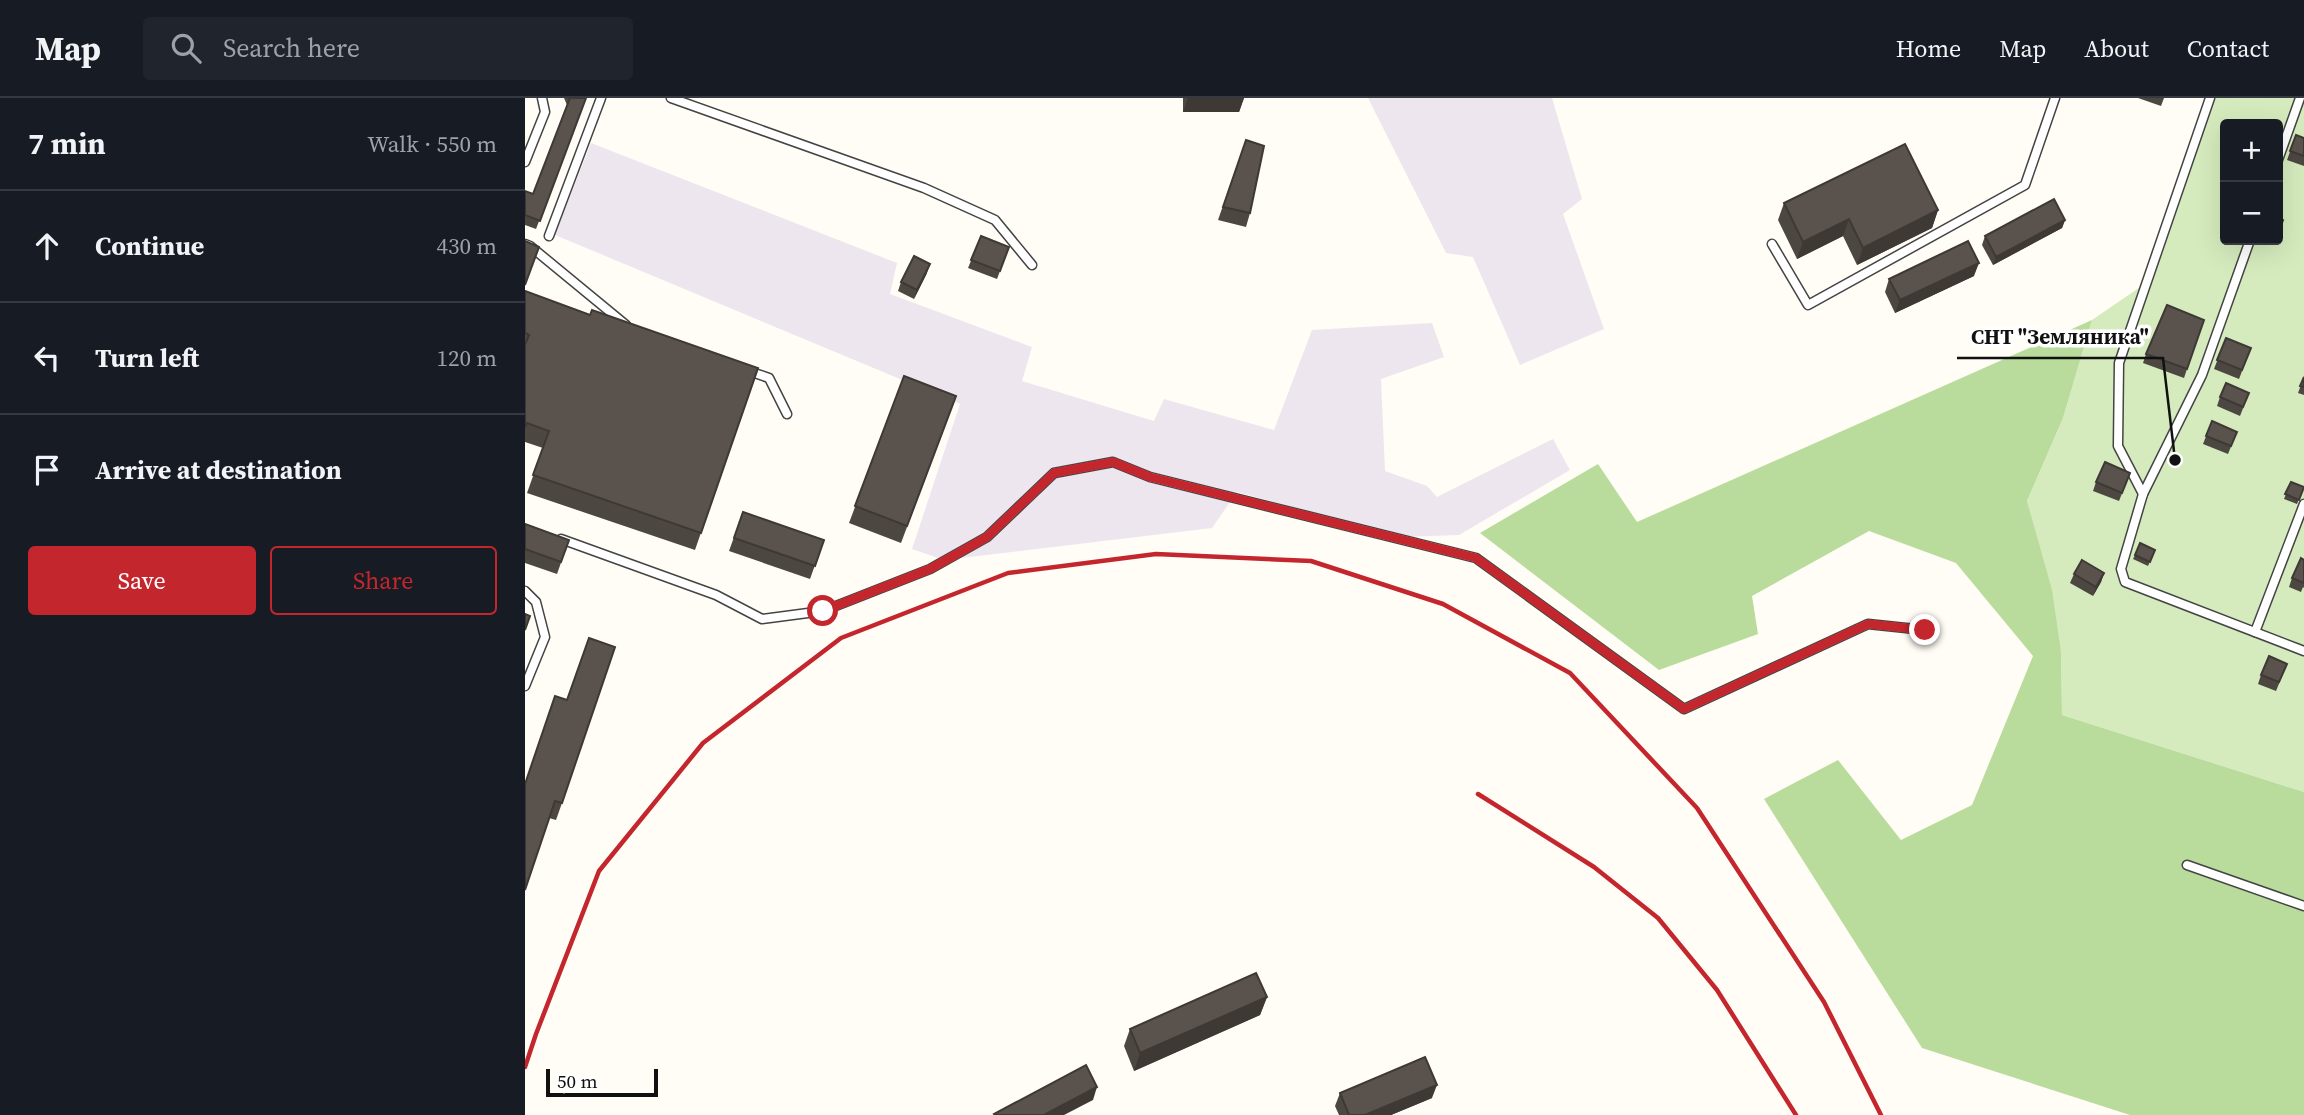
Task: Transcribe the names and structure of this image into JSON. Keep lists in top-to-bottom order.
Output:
{
  "places": ["СНТ \"Земляника\""],
  "scale_bar": "50 m",
  "page": {
    "header": "Map",
    "search": "Search here",
    "nav": [
      "Home",
      "Map",
      "About",
      "Contact"
    ],
    "heading": ["7 min", "Walk · 550 m"],
    "map_buttons": ["+", "−"],
    "list": [
      ["Continue", "430 m"],
      ["Turn left", "120 m"],
      "Arrive at destination"
    ],
    "buttons": ["Save", "Share"],
    "scale": "50 m"
  }
}
